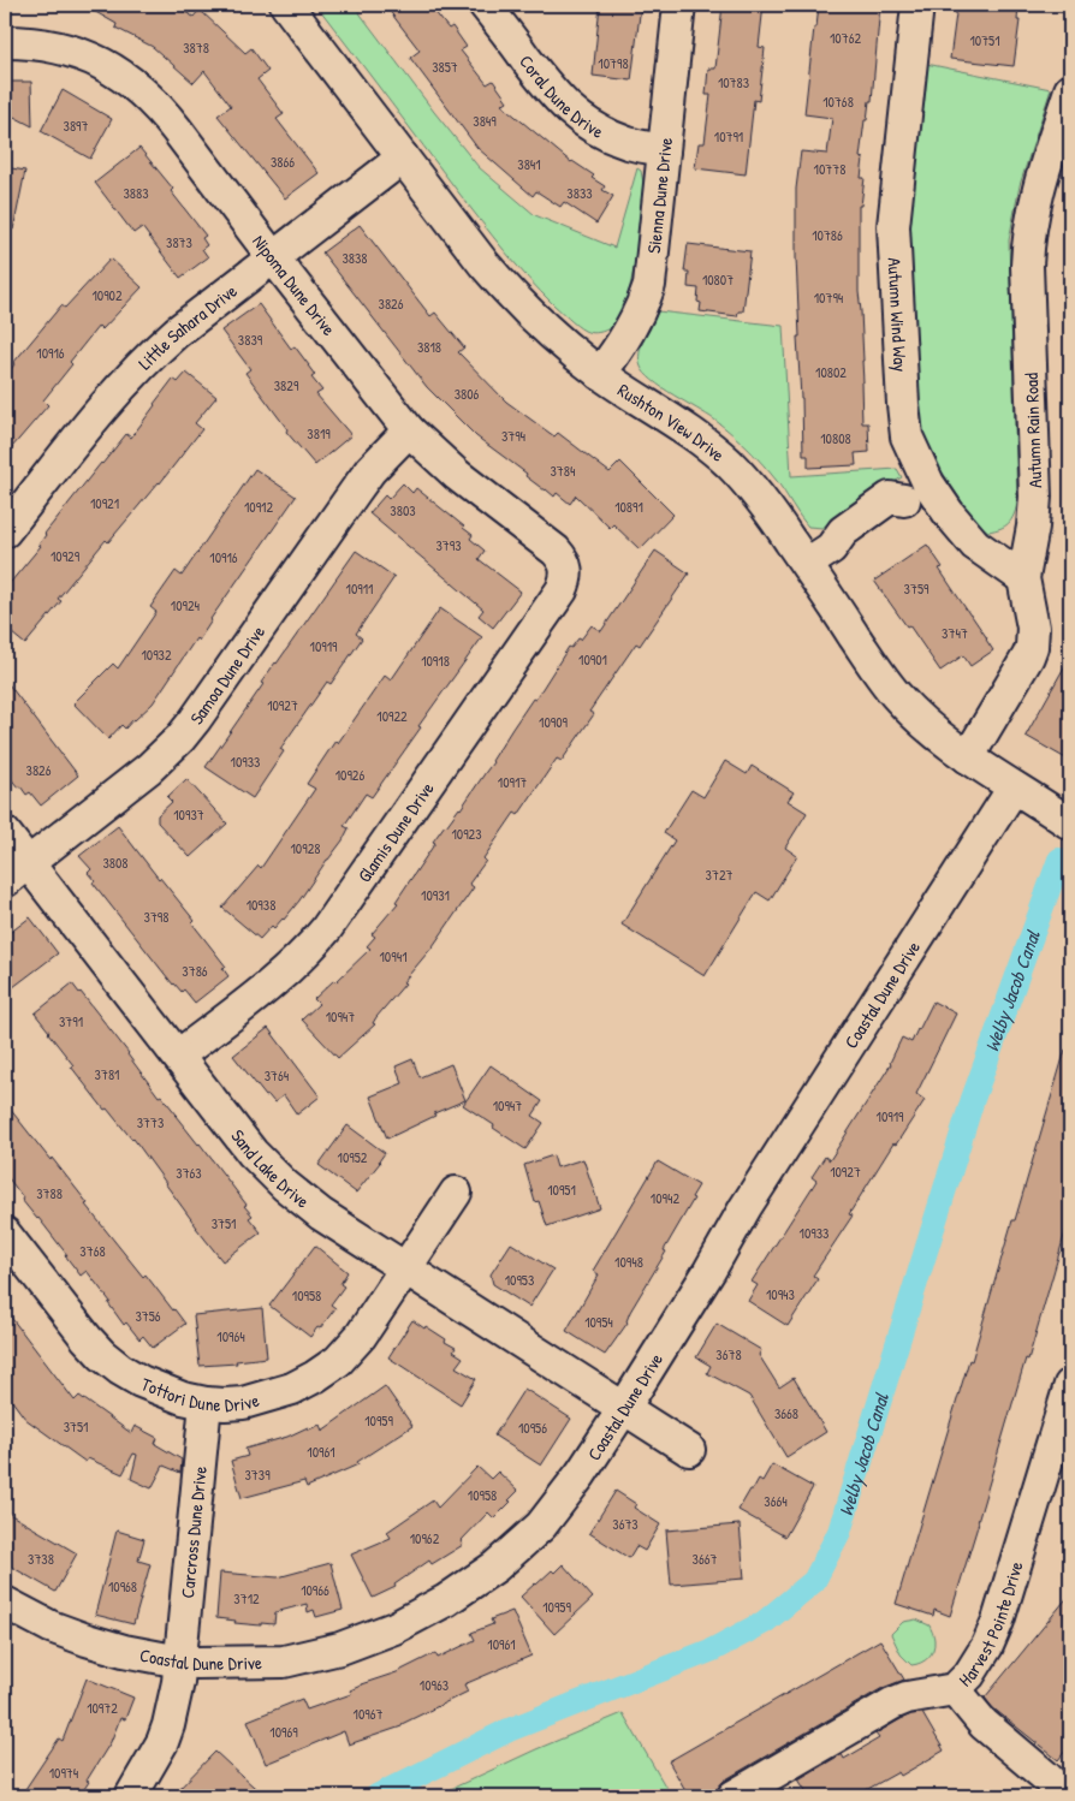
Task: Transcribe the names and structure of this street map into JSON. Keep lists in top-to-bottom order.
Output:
{
  "streets": {
    "street": [
      "Coral Dune Drive",
      "Sienna Dune Drive",
      "Nipoma Dune Drive",
      "Autumn Wind Way",
      "Little Sahara Drive",
      "Rushton View Drive",
      "Autumn Rain Road",
      "Samoa Dune Drive",
      "Glamis Dune Drive",
      "Coastal Dune Drive",
      "Sand Lake Drive",
      "Tottori Dune Drive",
      "Carcross Dune Drive",
      "Harvest Pointe Drive"
    ]
  },
  "crossings": [
    ["Coral Dune Drive", "Sienna Dune Drive"],
    ["Sienna Dune Drive", "Rushton View Drive"],
    ["Nipoma Dune Drive", "Little Sahara Drive"],
    ["Nipoma Dune Drive", "Samoa Dune Drive"],
    ["Nipoma Dune Drive", "Glamis Dune Drive"],
    ["Autumn Wind Way", "Autumn Rain Road"],
    ["Little Sahara Drive", "Rushton View Drive"],
    ["Rushton View Drive", "Autumn Rain Road"],
    ["Rushton View Drive", "Coastal Dune Drive"],
    ["Samoa Dune Drive", "Sand Lake Drive"],
    ["Glamis Dune Drive", "Sand Lake Drive"],
    ["Coastal Dune Drive", "Sand Lake Drive"],
    ["Coastal Dune Drive", "Carcross Dune Drive"],
    ["Sand Lake Drive", "Tottori Dune Drive"],
    ["Tottori Dune Drive", "Carcross Dune Drive"]
  ],
  "water": ["Welby Jacob Canal"],
  "house_numbers": [
    "10762",
    "10751",
    "3878",
    "10798",
    "3857",
    "10783",
    "10768",
    "3849",
    "3897",
    "10791",
    "3866",
    "3841",
    "10778",
    "3883",
    "3833",
    "10786",
    "3873",
    "3838",
    "10807",
    "10902",
    "10794",
    "3826",
    "3839",
    "3818",
    "10916",
    "10802",
    "3829",
    "3806",
    "3819",
    "3794",
    "10808",
    "3784",
    "10921",
    "10912",
    "10891",
    "3803",
    "3793",
    "10929",
    "10916",
    "10911",
    "3759",
    "10924",
    "3747",
    "10919",
    "10932",
    "10901",
    "10918",
    "10927",
    "10922",
    "10909",
    "10933",
    "3826",
    "10926",
    "10917",
    "10937",
    "10923",
    "10928",
    "3808",
    "3727",
    "10931",
    "10938",
    "3798",
    "10941",
    "3786",
    "10947",
    "3791",
    "3781",
    "3764",
    "10947",
    "10919",
    "3773",
    "10952",
    "10927",
    "3763",
    "10951",
    "3788",
    "10942",
    "3751",
    "10933",
    "3768",
    "10948",
    "10953",
    "10943",
    "10958",
    "3756",
    "10954",
    "10964",
    "3678",
    "3668",
    "10959",
    "3751",
    "10956",
    "10961",
    "3739",
    "10958",
    "3664",
    "3673",
    "10962",
    "3738",
    "3667",
    "10968",
    "10966",
    "3712",
    "10959",
    "10961",
    "10963",
    "10972",
    "10967",
    "10969",
    "10974"
  ]
}
